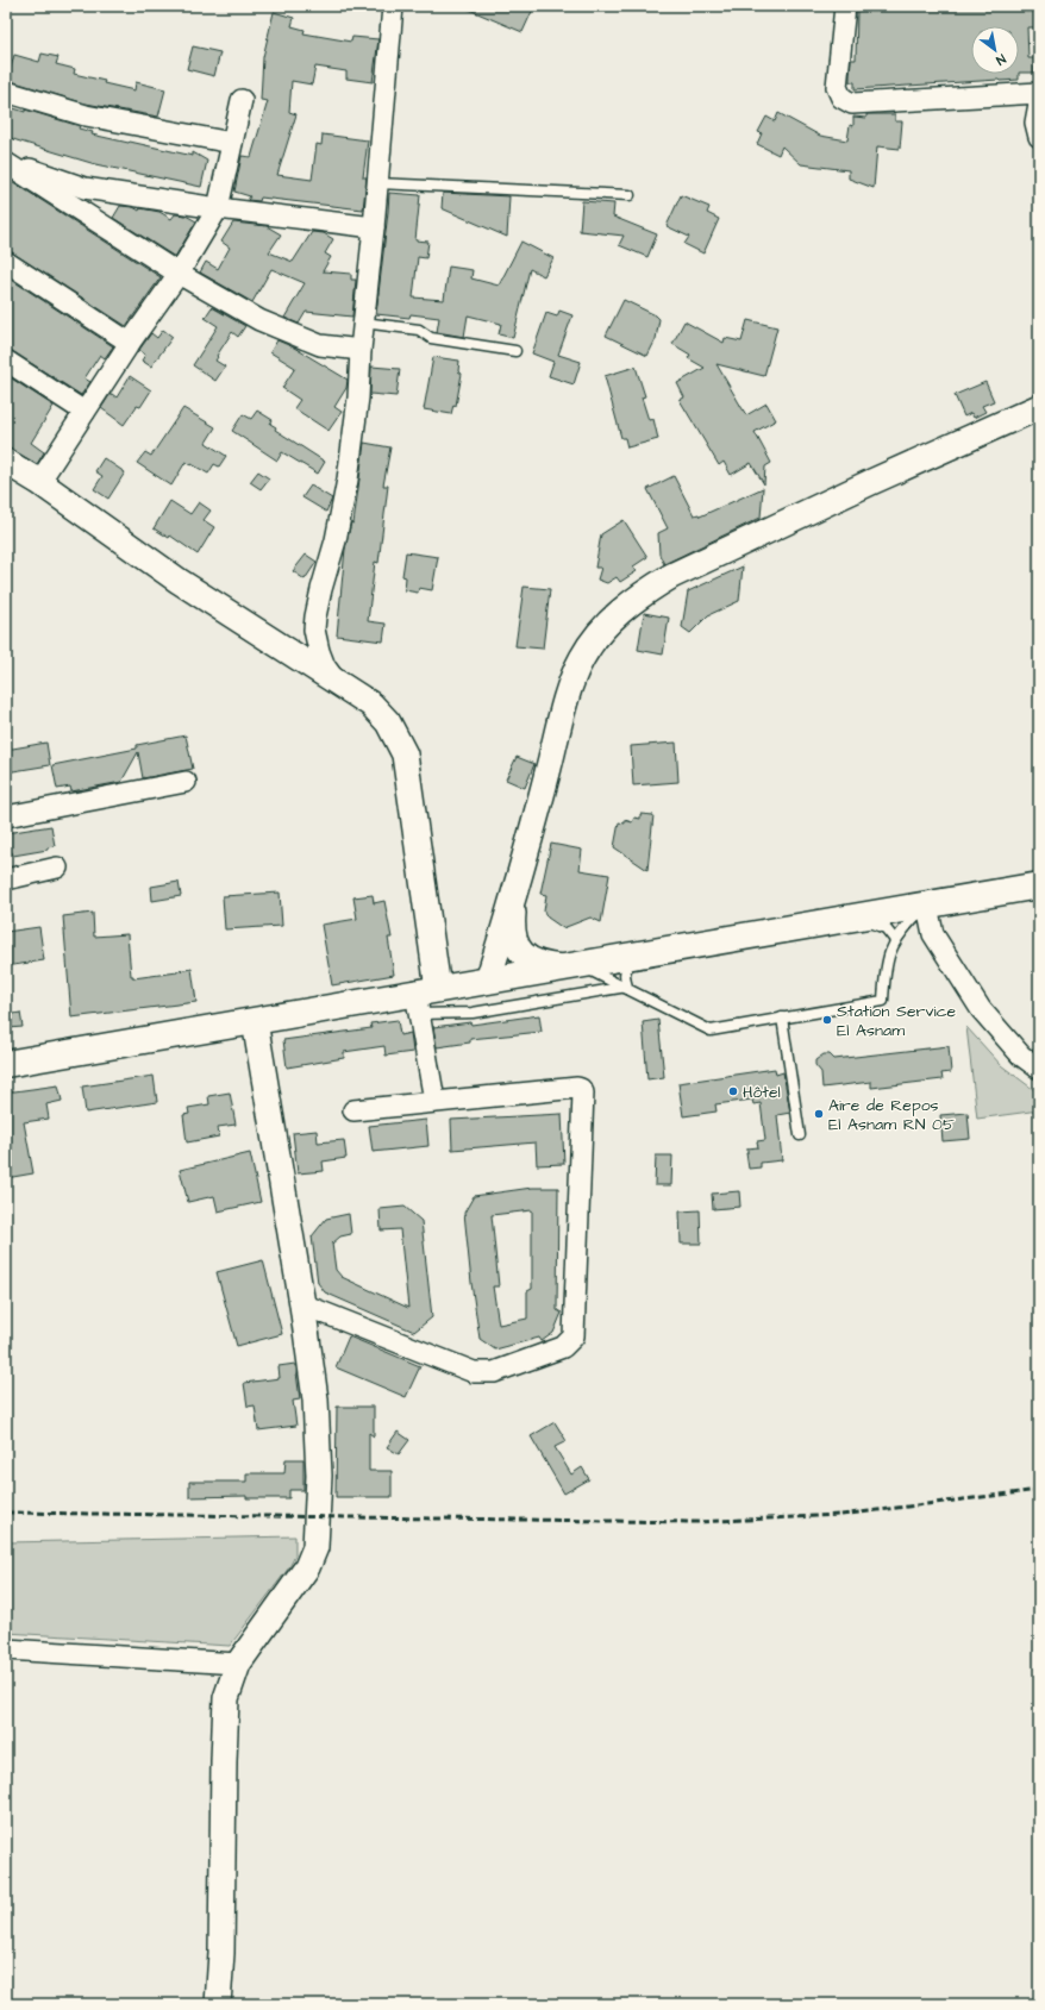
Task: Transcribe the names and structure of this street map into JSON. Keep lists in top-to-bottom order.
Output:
{
  "places": ["Station Service El Asnam", "Hôtel", "Aire de Repos El Asnam RN 05"],
  "north": "bottom right"
}
